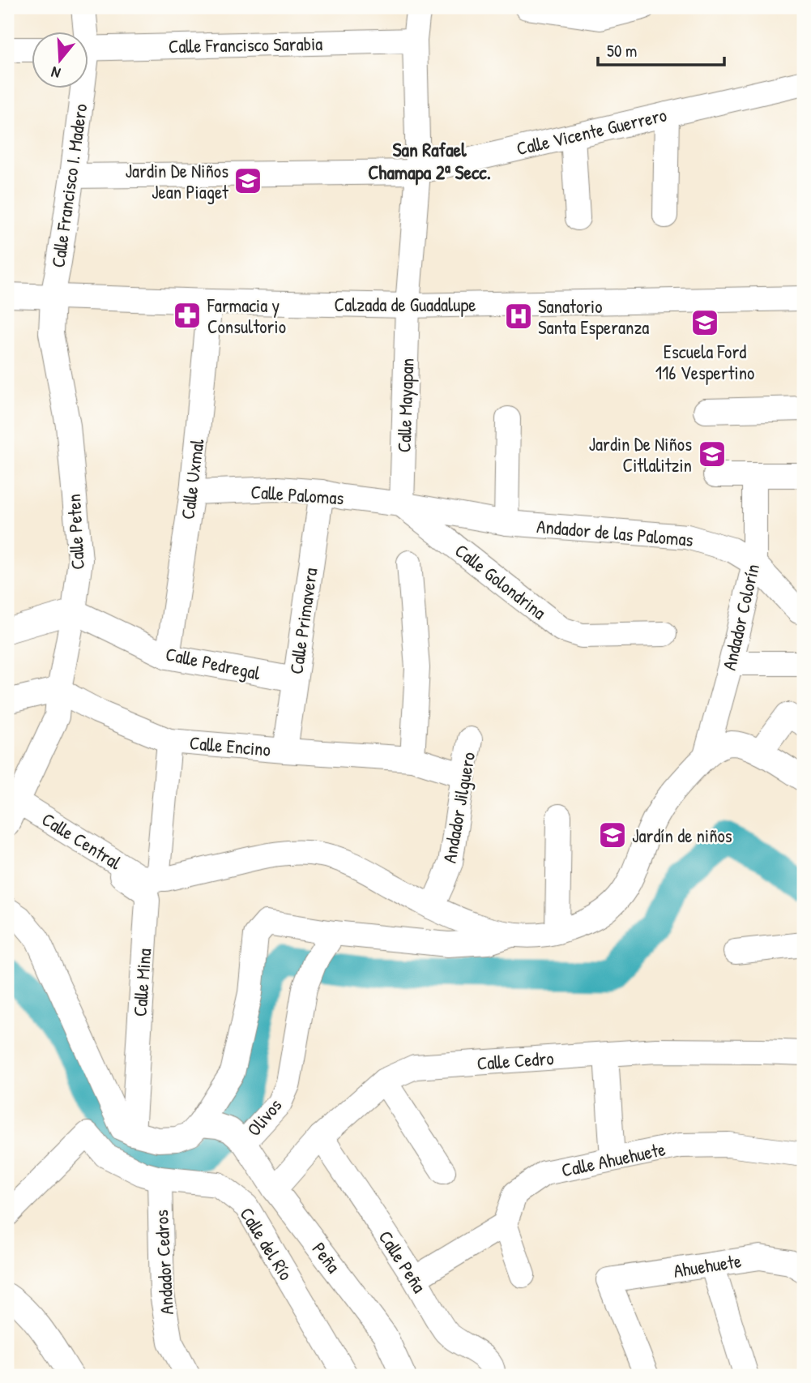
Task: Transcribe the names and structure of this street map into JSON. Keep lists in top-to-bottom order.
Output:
{
  "streets": {
    "street": [
      "Calle Francisco Sarabia",
      "Calle Vicente Guerrero",
      "Calle Francisco I. Madero",
      "Calzada de Guadalupe",
      "Calle Mayapan",
      "Calle Uxmal",
      "Calle Palomas",
      "Calle Peten",
      "Andador de las Palomas",
      "Calle Golondrina",
      "Andador Colorín",
      "Calle Primavera",
      "Calle Pedregal",
      "Calle Encino",
      "Andador Jilguero",
      "Calle Central",
      "Calle Mina",
      "Calle Cedro",
      "Olivos",
      "Calle Ahuehuete",
      "Calle del Río",
      "Peña",
      "Calle Peña",
      "Andador Cedros",
      "Ahuehuete"
    ]
  },
  "crossings": [
    ["Calle Francisco Sarabia", "Calle Mayapan"],
    ["Calle Vicente Guerrero", "Calle Francisco I. Madero"],
    ["Calle Vicente Guerrero", "Calle Mayapan"],
    ["Calle Francisco I. Madero", "Calzada de Guadalupe"],
    ["Calle Francisco I. Madero", "Calle Peten"],
    ["Calzada de Guadalupe", "Calle Mayapan"],
    ["Calzada de Guadalupe", "Calle Uxmal"],
    ["Calzada de Guadalupe", "Calle Peten"],
    ["Calle Mayapan", "Calle Palomas"],
    ["Calle Mayapan", "Andador de las Palomas"],
    ["Calle Mayapan", "Calle Golondrina"],
    ["Calle Uxmal", "Calle Palomas"],
    ["Calle Uxmal", "Calle Pedregal"],
    ["Calle Palomas", "Andador de las Palomas"],
    ["Calle Palomas", "Calle Golondrina"],
    ["Calle Palomas", "Calle Primavera"],
    ["Calle Peten", "Calle Pedregal"],
    ["Calle Peten", "Calle Encino"],
    ["Calle Peten", "Calle Central"],
    ["Andador de las Palomas", "Calle Golondrina"],
    ["Andador de las Palomas", "Andador Colorín"],
    ["Calle Primavera", "Calle Pedregal"],
    ["Calle Primavera", "Calle Encino"],
    ["Calle Encino", "Andador Jilguero"],
    ["Calle Central", "Calle Mina"],
    ["Calle Cedro", "Peña"],
    ["Calle Cedro", "Calle Peña"],
    ["Olivos", "Peña"],
    ["Calle del Río", "Andador Cedros"]
  ],
  "districts": ["San Rafael Chamapa 2ª Secc."],
  "places": {
    "school or university": [
      "Jardin De Niños Jean Piaget",
      "Escuela Ford 116 Vespertino",
      "Jardin De Niños Citlalitzin",
      "Jardín de niños"
    ],
    "pharmacy": ["Farmacia y Consultorio"],
    "hospital": ["Sanatorio Santa Esperanza"]
  },
  "scale_bar": "50 m",
  "north": "bottom"
}
